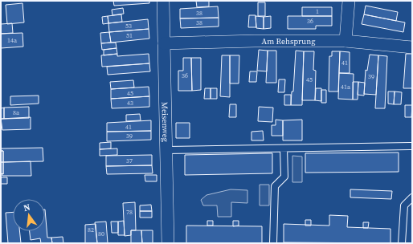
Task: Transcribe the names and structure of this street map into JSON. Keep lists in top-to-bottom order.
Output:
{
  "streets": {
    "street": ["Am Rehsprung", "Meisenweg"]
  },
  "crossings": [
    ["Am Rehsprung", "Meisenweg"]
  ],
  "house_numbers": [
    "1",
    "38",
    "36",
    "38",
    "53",
    "51",
    "14a",
    "41",
    "36",
    "39",
    "45",
    "41a",
    "45",
    "43",
    "8a",
    "41",
    "39",
    "37",
    "78",
    "82",
    "80"
  ],
  "north": "top"
}
